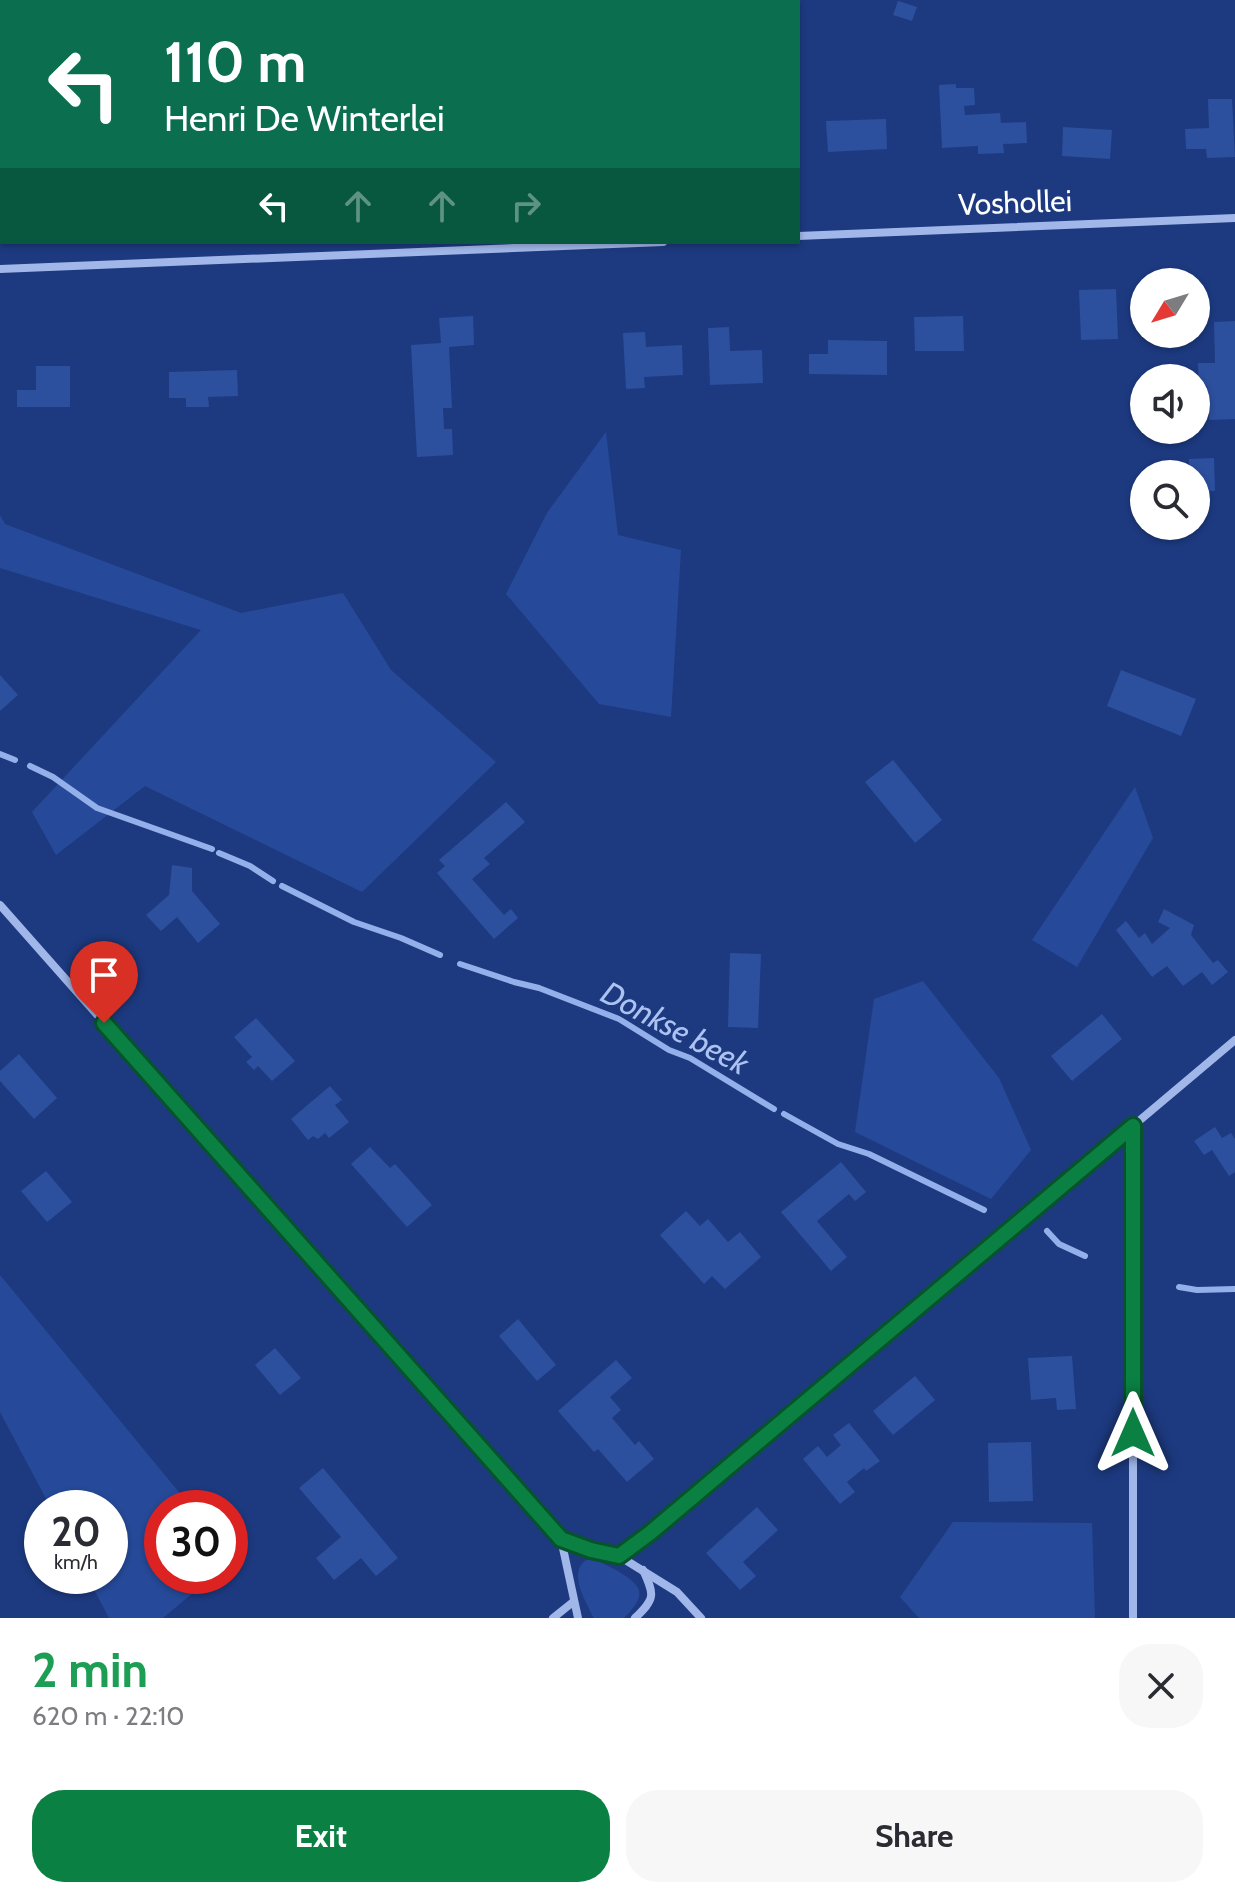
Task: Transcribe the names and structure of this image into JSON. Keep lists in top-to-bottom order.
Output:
{
  "streets": {
    "street": ["Voshollei"]
  },
  "water": ["Donkse beek"],
  "north": "bottom left",
  "page": {
    "turn": ["110 m", "Henri De Winterlei"],
    "speed": "20 km/h",
    "limit": "30",
    "heading": ["2 min", "620 m · 22:10"],
    "buttons": ["Exit", "Share"]
  }
}
